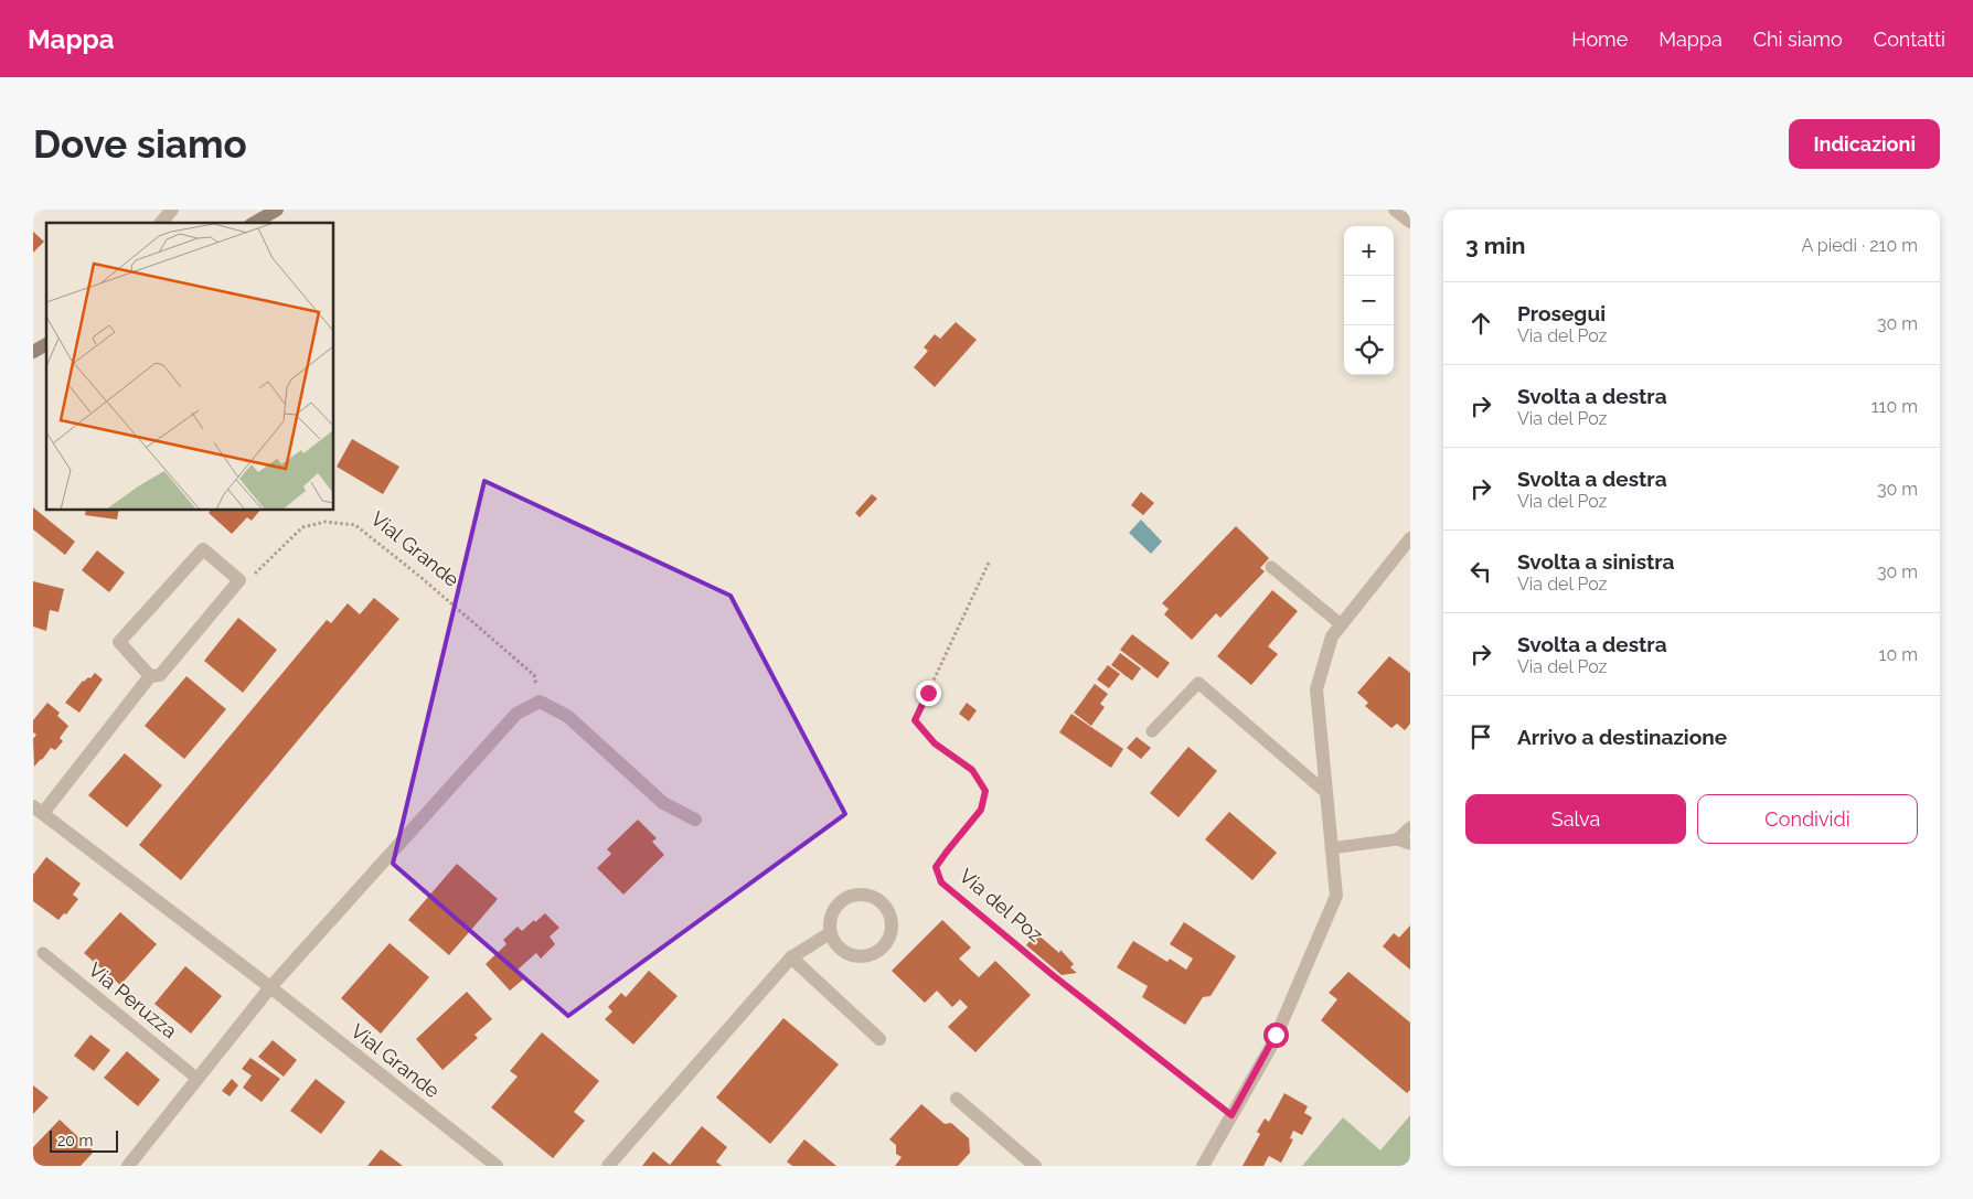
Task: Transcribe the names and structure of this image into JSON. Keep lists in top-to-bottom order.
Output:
{
  "streets": {
    "street": ["Vial Grande"],
    "lane": ["Via Peruzza"],
    "path": ["Via del Poz"]
  },
  "scale_bar": "20 m",
  "page": {
    "header": "Mappa",
    "nav": [
      "Home",
      "Mappa",
      "Chi siamo",
      "Contatti"
    ],
    "buttons": [
      "Indicazioni",
      ["Salva", "Condividi"]
    ],
    "title": "Dove siamo",
    "heading": ["3 min", "A piedi · 210 m"],
    "map_buttons": ["+", "−"],
    "list": [
      ["Prosegui", "Via del Poz", "30 m"],
      ["Svolta a destra", "Via del Poz", "110 m"],
      ["Svolta a destra", "Via del Poz", "30 m"],
      ["Svolta a sinistra", "Via del Poz", "30 m"],
      ["Svolta a destra", "Via del Poz", "10 m"],
      "Arrivo a destinazione"
    ],
    "scale": "20 m"
  }
}
